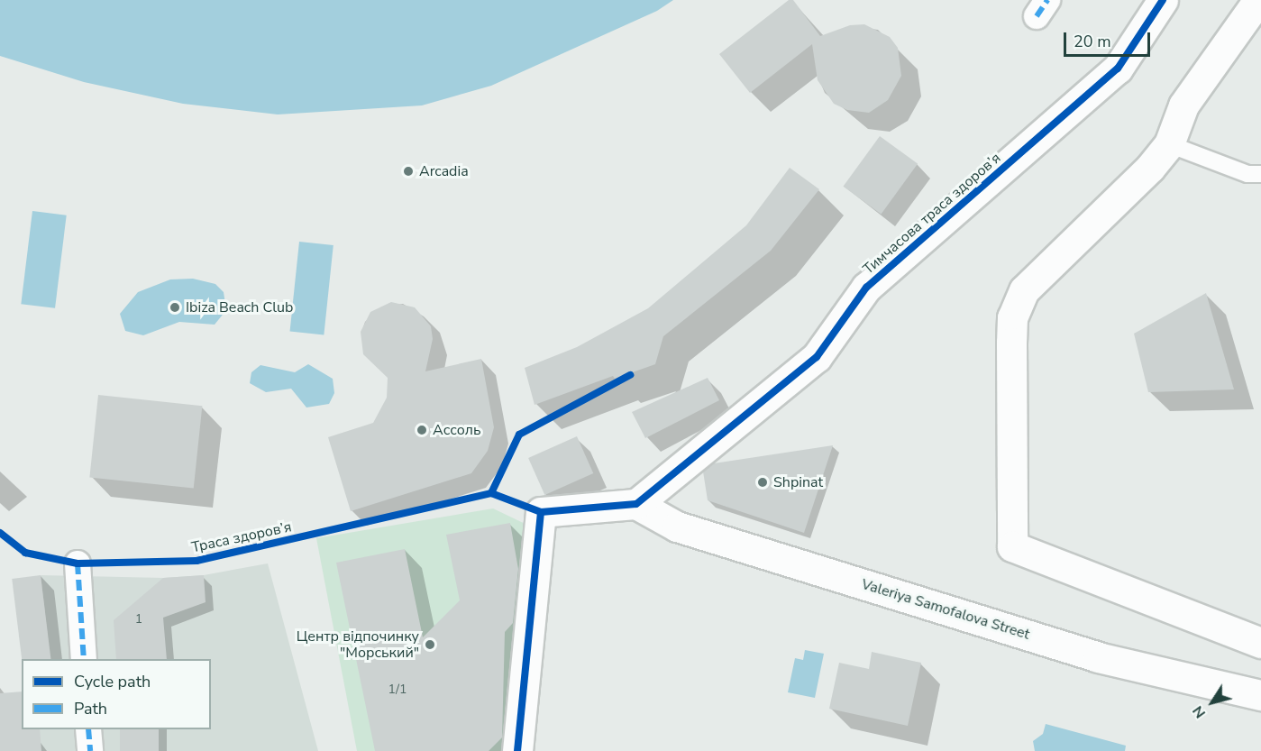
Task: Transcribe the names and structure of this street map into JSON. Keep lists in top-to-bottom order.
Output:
{
  "streets": {
    "street": ["Тимчасова траса здоров’я", "Valeriya Samofalova Street"],
    "cycle path": ["Траса здоров’я"]
  },
  "crossings": [
    ["Тимчасова траса здоров’я", "Valeriya Samofalova Street"]
  ],
  "places": [
    "Arcadia",
    "Ibiza Beach Club",
    "Ассоль",
    "Shpinat",
    "Центр відпочинку \"Морський\""
  ],
  "house_numbers": ["1", "1/1"],
  "legend": ["Cycle path", "Path"],
  "scale_bar": "20 m",
  "north": "bottom left"
}
